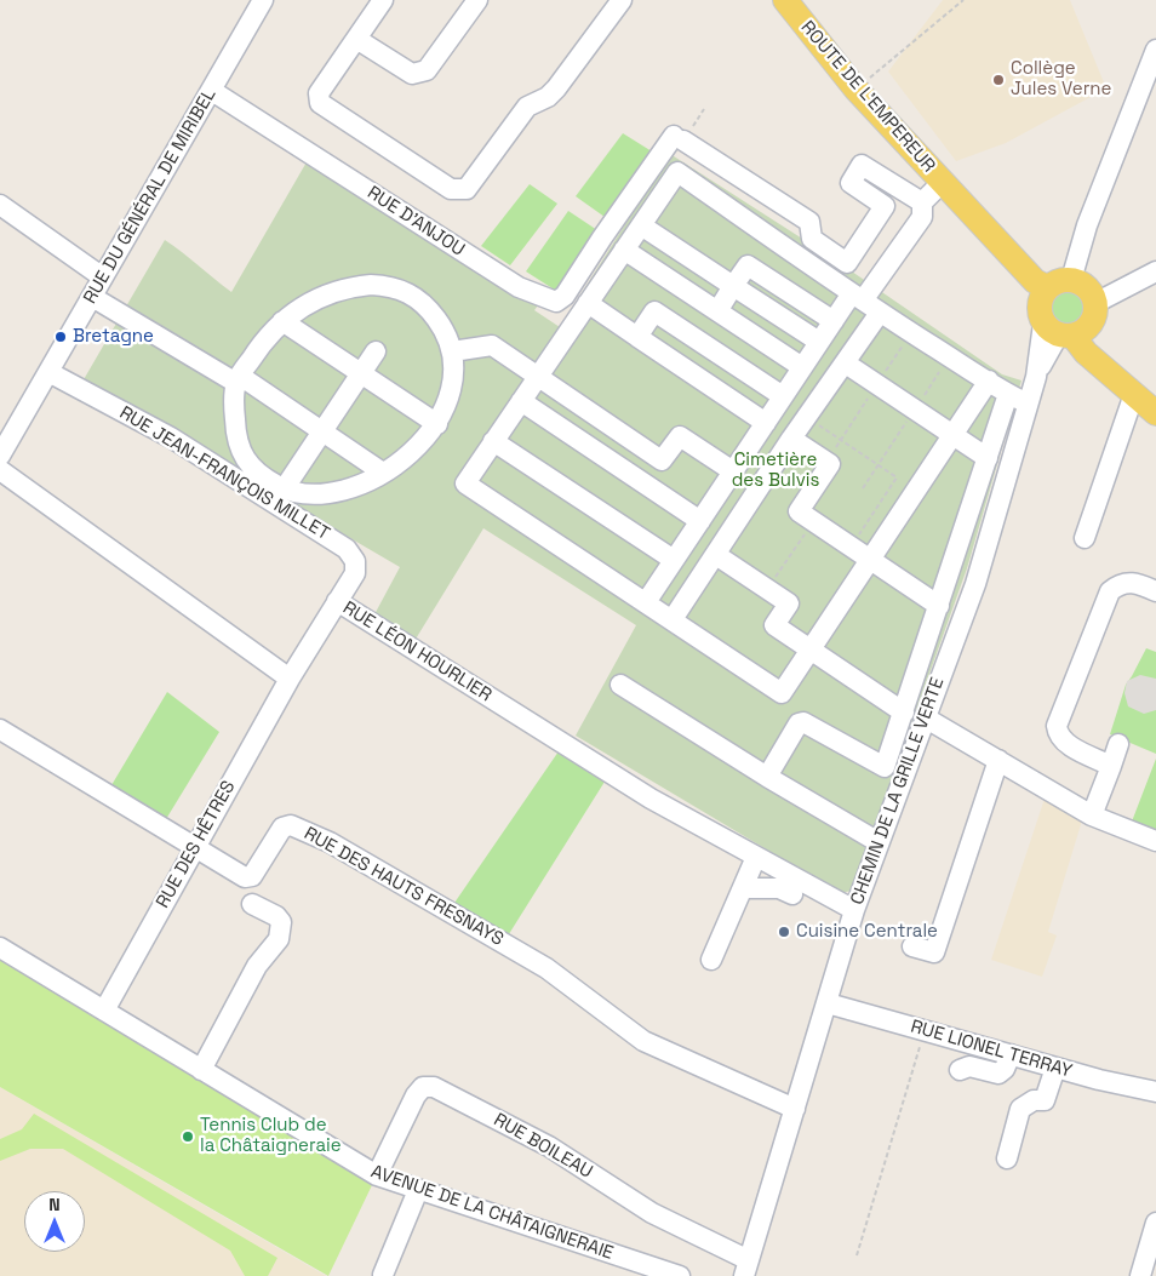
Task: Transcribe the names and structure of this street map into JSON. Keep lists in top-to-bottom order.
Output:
{
  "streets": {
    "main road": ["ROUTE DE L'EMPEREUR"],
    "street": [
      "RUE DU GÉNÉRAL DE MIRIBEL",
      "RUE D'ANJOU",
      "RUE JEAN-FRANÇOIS MILLET",
      "RUE LÉON HOURLIER",
      "CHEMIN DE LA GRILLE VERTE",
      "RUE DES HÊTRES",
      "RUE DES HAUTS FRESNAYS",
      "RUE LIONEL TERRAY",
      "RUE BOILEAU",
      "AVENUE DE LA CHÂTAIGNERAIE"
    ]
  },
  "crossings": [
    ["ROUTE DE L'EMPEREUR", "CHEMIN DE LA GRILLE VERTE"],
    ["RUE DU GÉNÉRAL DE MIRIBEL", "RUE D'ANJOU"],
    ["RUE DU GÉNÉRAL DE MIRIBEL", "RUE JEAN-FRANÇOIS MILLET"],
    ["RUE JEAN-FRANÇOIS MILLET", "RUE LÉON HOURLIER"],
    ["RUE LÉON HOURLIER", "CHEMIN DE LA GRILLE VERTE"],
    ["RUE LÉON HOURLIER", "RUE DES HÊTRES"],
    ["CHEMIN DE LA GRILLE VERTE", "RUE DES HAUTS FRESNAYS"],
    ["CHEMIN DE LA GRILLE VERTE", "RUE LIONEL TERRAY"],
    ["CHEMIN DE LA GRILLE VERTE", "RUE BOILEAU"],
    ["RUE DES HÊTRES", "RUE DES HAUTS FRESNAYS"],
    ["RUE DES HÊTRES", "AVENUE DE LA CHÂTAIGNERAIE"],
    ["RUE BOILEAU", "AVENUE DE LA CHÂTAIGNERAIE"]
  ],
  "parks": ["Cimetière des Bulvis"],
  "places": [
    "Collège Jules Verne",
    "Bretagne",
    "Cuisine Centrale",
    "Tennis Club de la Châtaigneraie"
  ],
  "north": "top"
}
